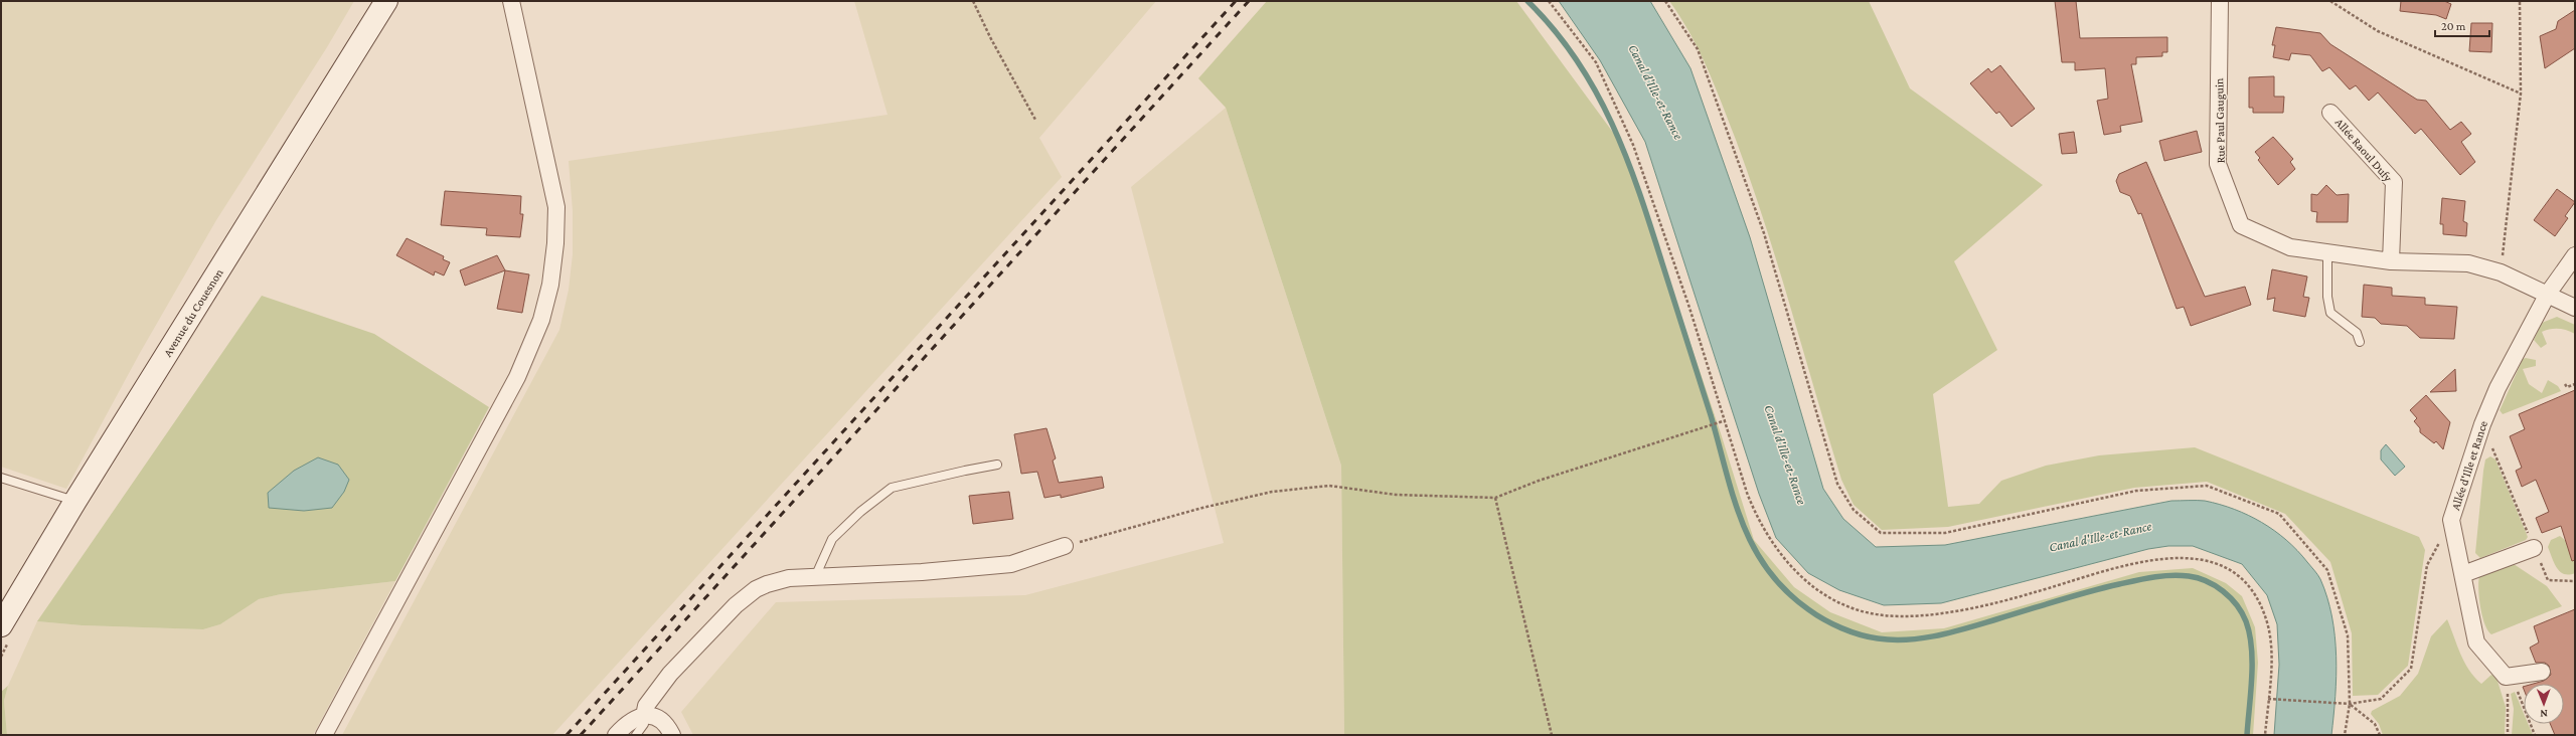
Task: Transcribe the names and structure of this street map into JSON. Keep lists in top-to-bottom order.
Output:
{
  "streets": {
    "street": [
      "Rue Paul Gauguin",
      "Allée Raoul Dufy",
      "Avenue du Couesnon",
      "Allée d'Ille et Rance"
    ]
  },
  "crossings": [
    ["Rue Paul Gauguin", "Allée Raoul Dufy"],
    ["Rue Paul Gauguin", "Allée d'Ille et Rance"]
  ],
  "water": ["Canal d'Ille-et-Rance"],
  "scale_bar": "20 m",
  "north": "bottom"
}
